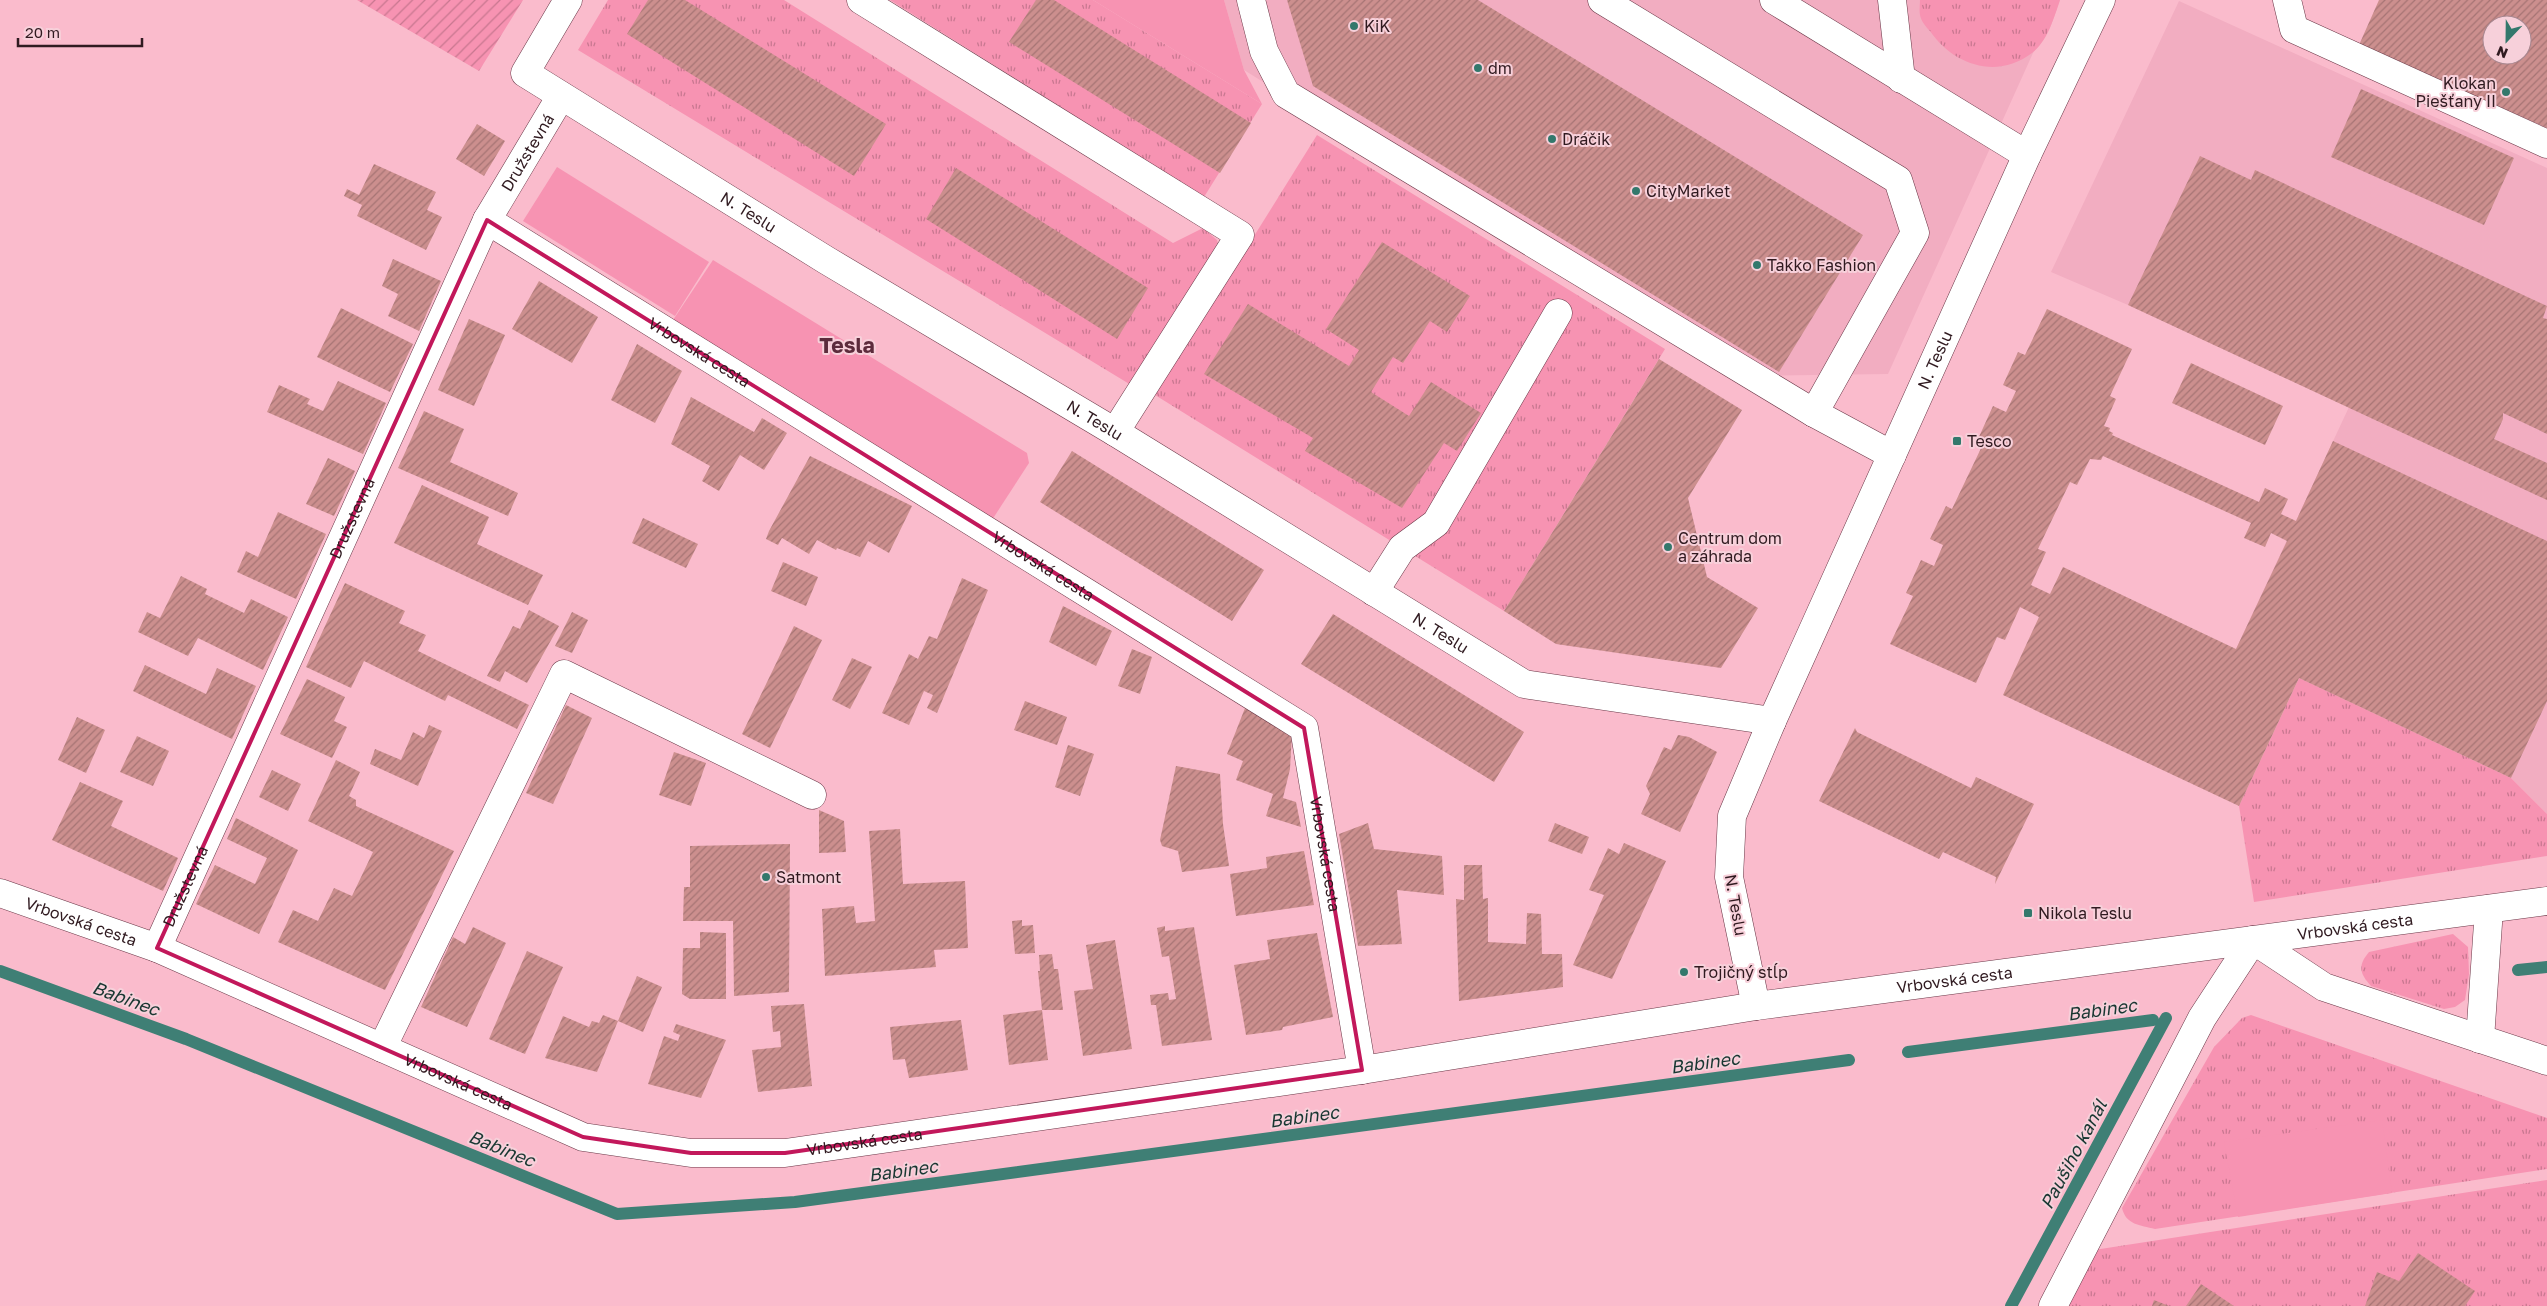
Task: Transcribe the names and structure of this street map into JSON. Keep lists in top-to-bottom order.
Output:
{
  "streets": {
    "street": ["Družstevná", "N. Teslu", "Vrbovská cesta"]
  },
  "crossings": [
    ["Družstevná", "N. Teslu"],
    ["Družstevná", "Vrbovská cesta"],
    ["N. Teslu", "Vrbovská cesta"]
  ],
  "districts": ["Tesla"],
  "water": ["Babinec", "Paušiho kanál"],
  "places": {
    "other": [
      "KiK",
      "dm",
      "Klokan Piešťany II",
      "Dráčik",
      "CityMarket",
      "Takko Fashion",
      "Centrum dom a záhrada",
      "Satmont",
      "Trojičný stĺp"
    ],
    "transit": ["Tesco", "Nikola Teslu"]
  },
  "scale_bar": "20 m",
  "north": "bottom"
}
